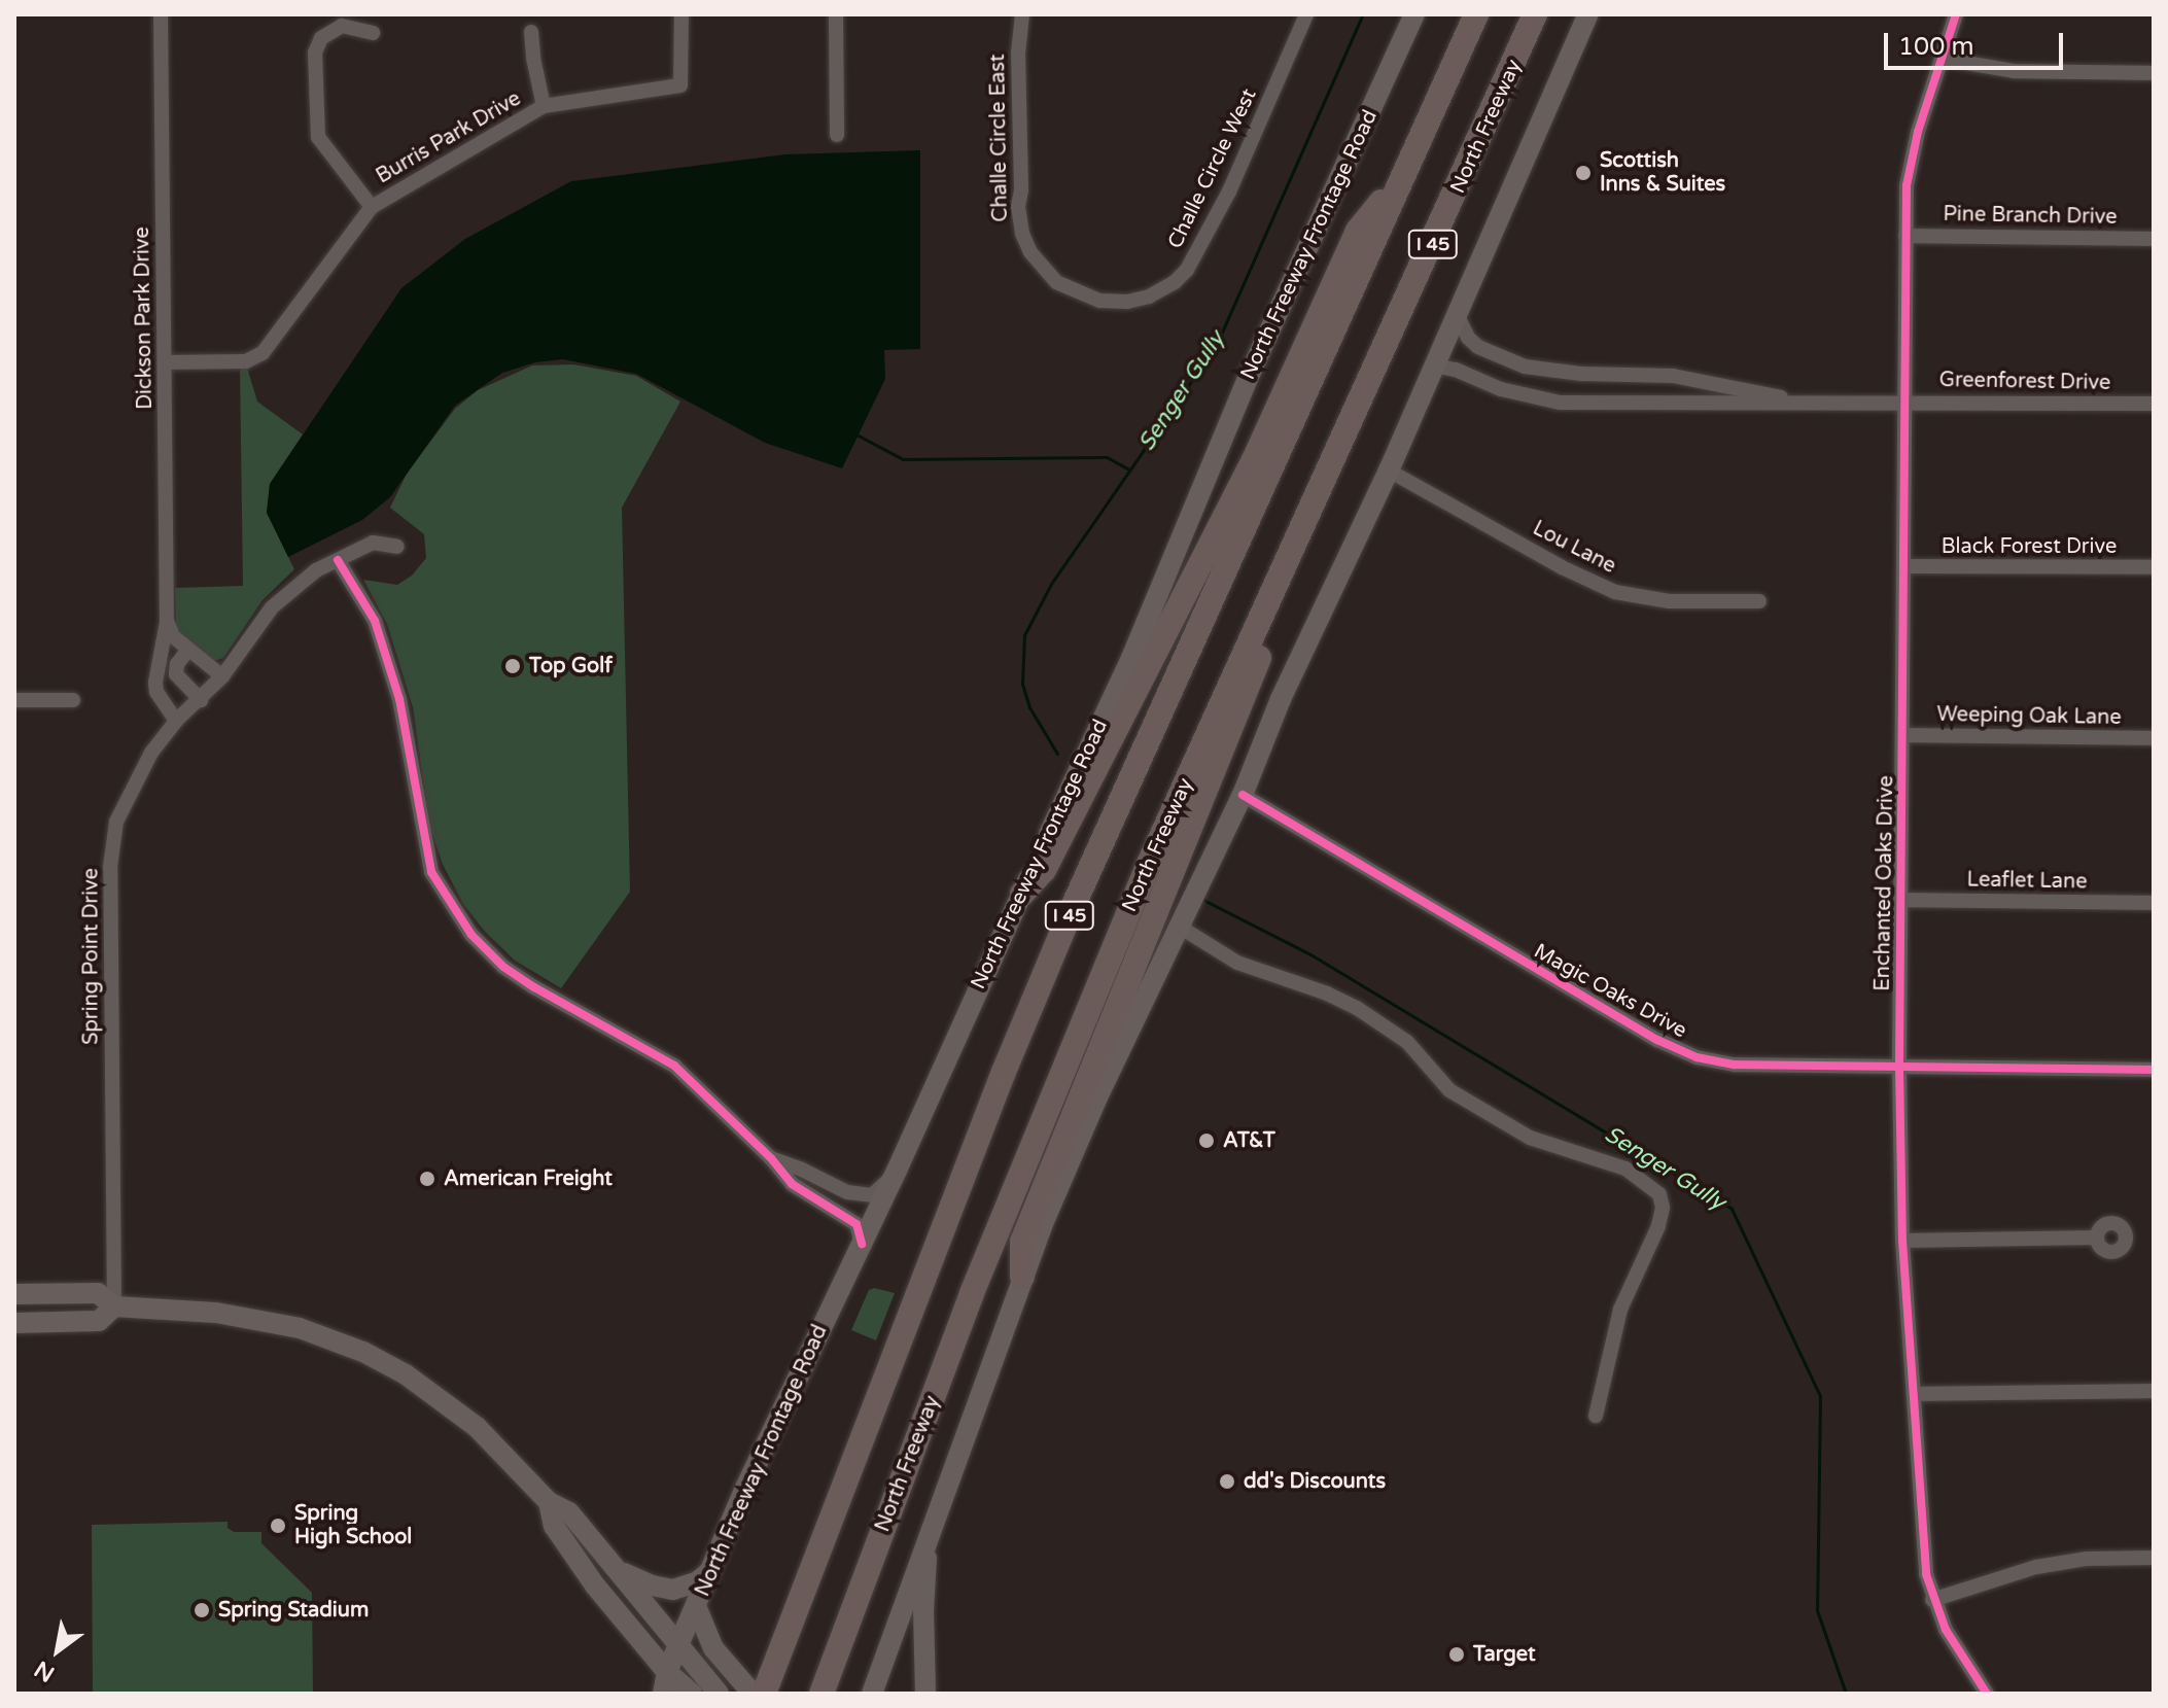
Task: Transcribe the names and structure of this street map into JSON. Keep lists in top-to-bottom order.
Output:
{
  "streets": {
    "highway": ["North Freeway", "I 45"],
    "main road": ["North Freeway Frontage Road"],
    "street": [
      "Burris Park Drive",
      "Challe Circle East",
      "Challe Circle West",
      "Pine Branch Drive",
      "Dickson Park Drive",
      "Greenforest Drive",
      "Black Forest Drive",
      "Lou Lane",
      "Weeping Oak Lane",
      "Leaflet Lane",
      "Enchanted Oaks Drive",
      "Spring Point Drive",
      "Magic Oaks Drive"
    ]
  },
  "crossings": [
    ["Burris Park Drive", "Dickson Park Drive"],
    ["Challe Circle East", "Challe Circle West"],
    ["Pine Branch Drive", "Enchanted Oaks Drive"],
    ["Dickson Park Drive", "Spring Point Drive"],
    ["Greenforest Drive", "Enchanted Oaks Drive"],
    ["Black Forest Drive", "Enchanted Oaks Drive"],
    ["Weeping Oak Lane", "Enchanted Oaks Drive"],
    ["Leaflet Lane", "Enchanted Oaks Drive"],
    ["Enchanted Oaks Drive", "Magic Oaks Drive"]
  ],
  "water": ["Senger Gully"],
  "places": [
    "Scottish Inns & Suites",
    "Top Golf",
    "AT&T",
    "American Freight",
    "dd's Discounts",
    "Spring High School",
    "Spring Stadium",
    "Target"
  ],
  "scale_bar": "100 m",
  "north": "bottom left"
}
